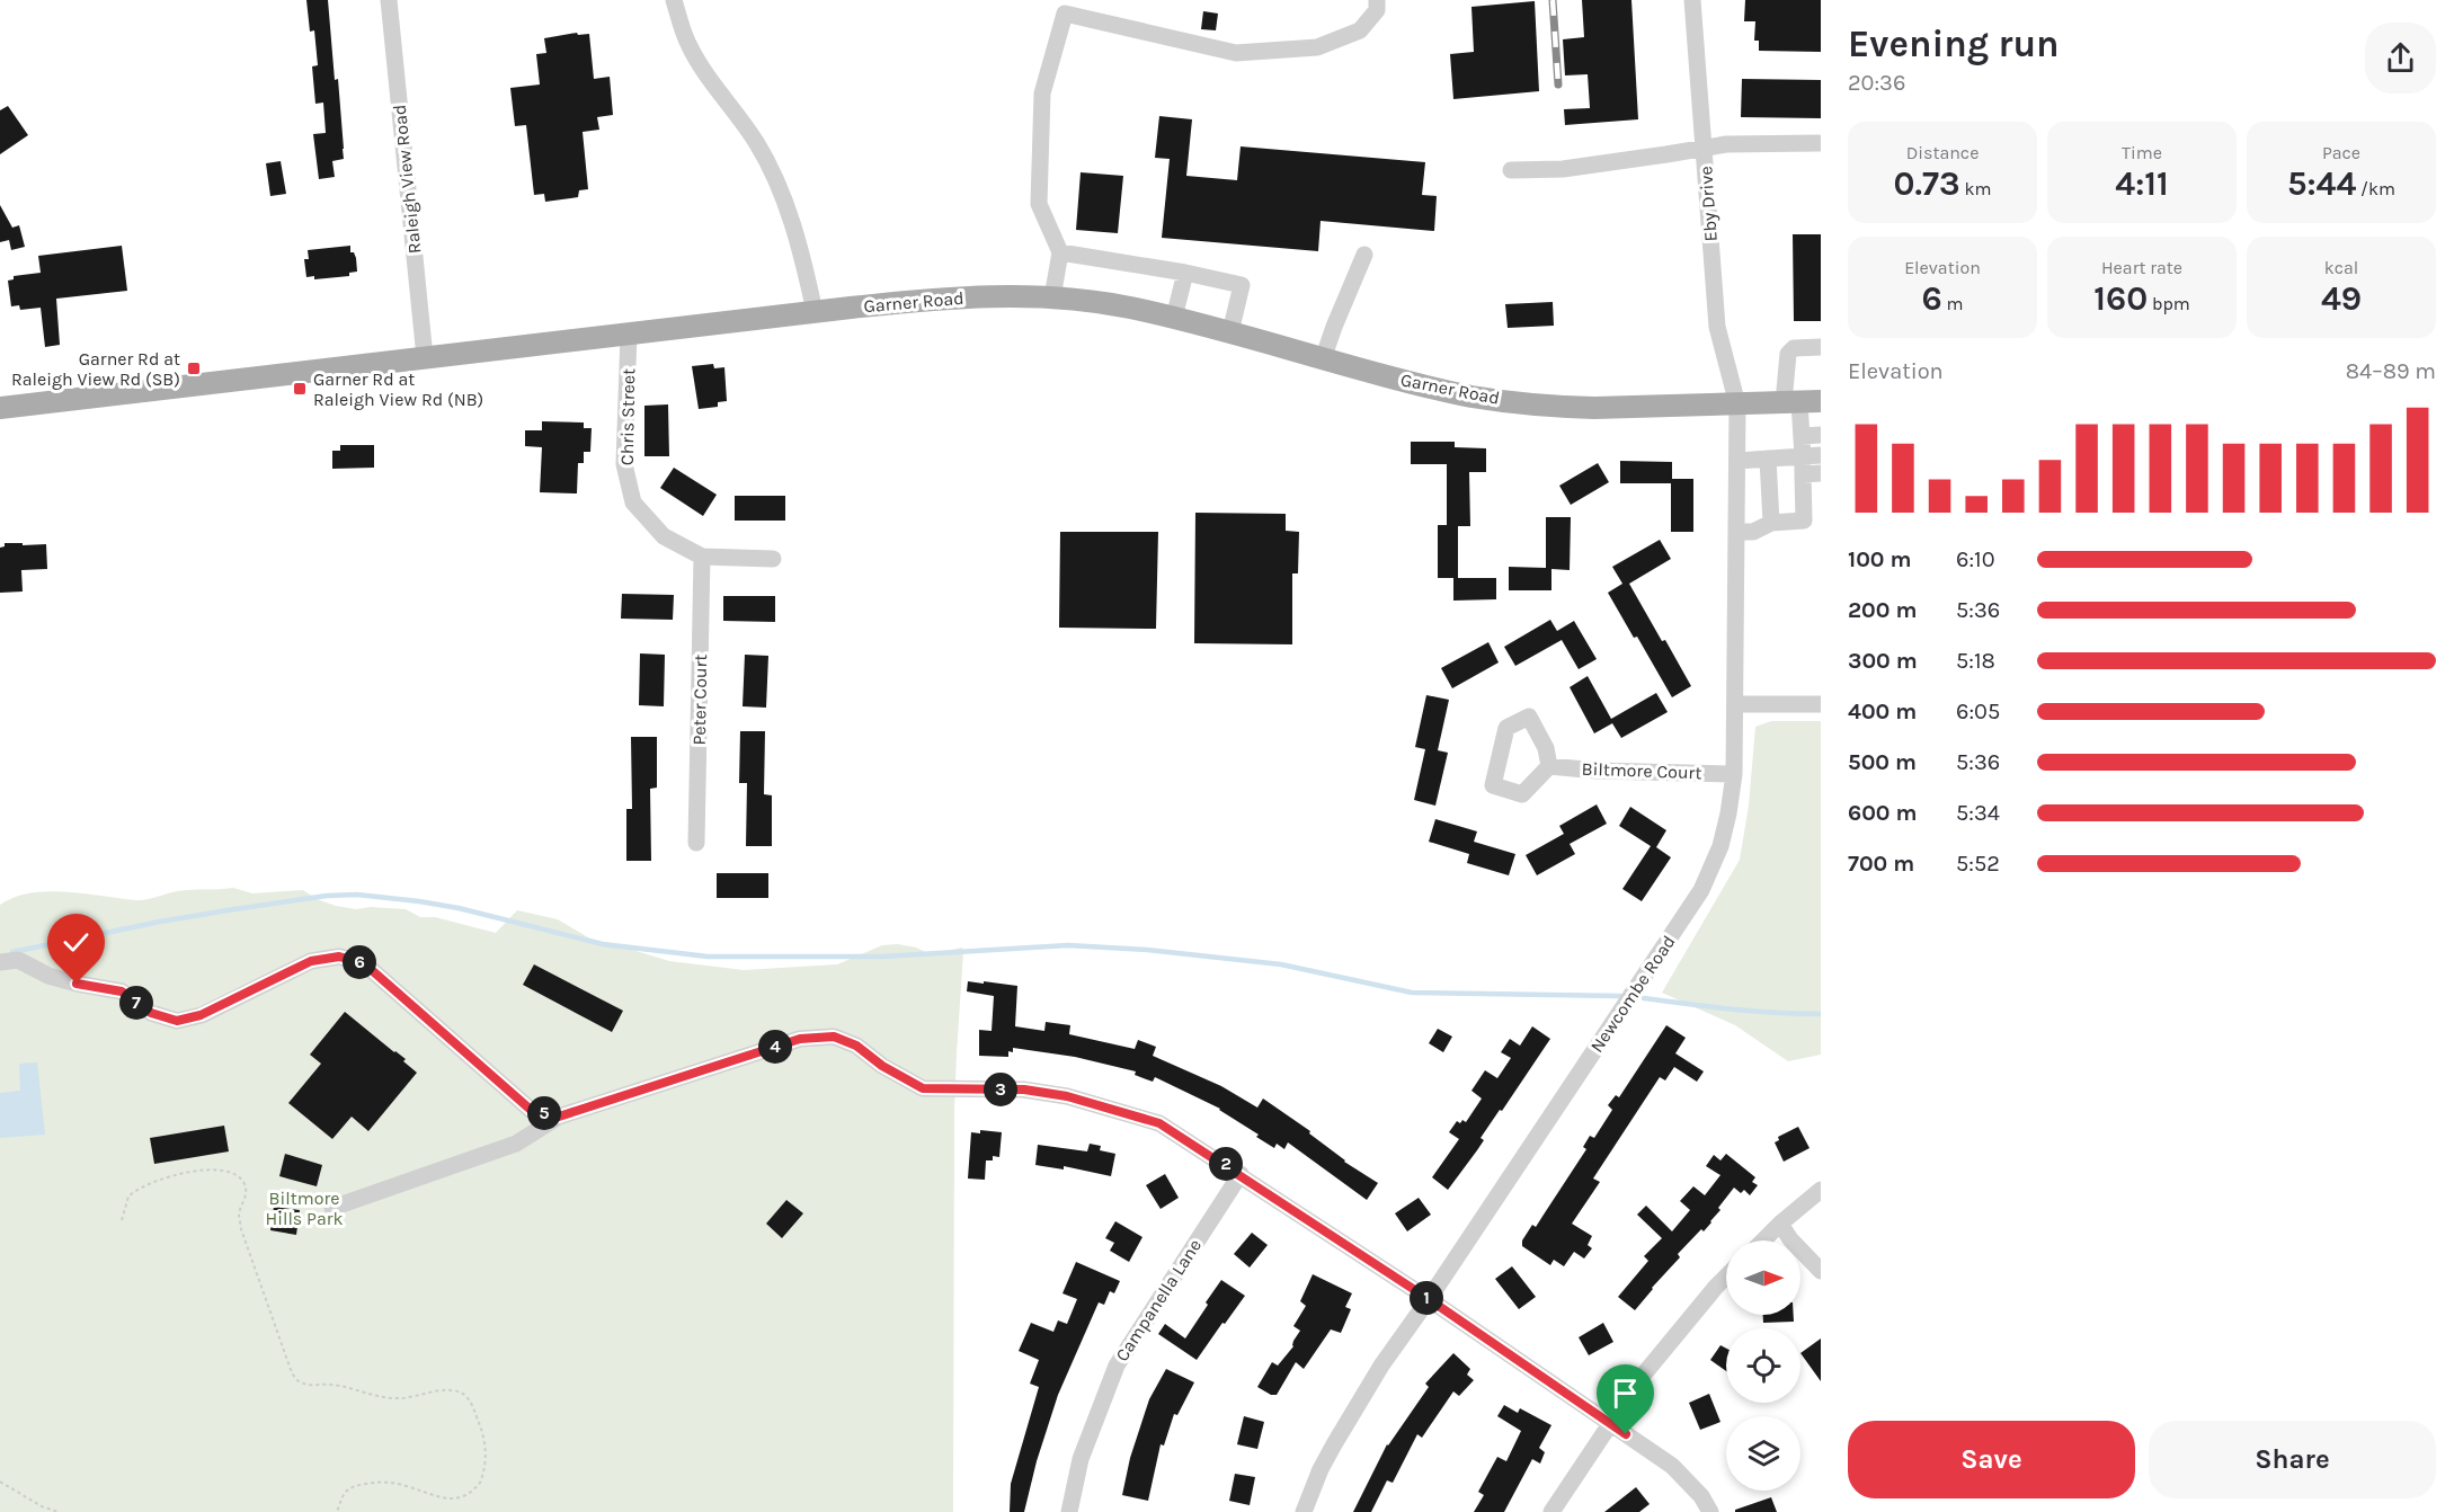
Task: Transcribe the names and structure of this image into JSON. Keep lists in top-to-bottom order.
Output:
{
  "streets": {
    "main road": ["Garner Road"],
    "street": [
      "Raleigh View Road",
      "Eby Drive",
      "Chris Street",
      "Peter Court",
      "Biltmore Court",
      "Newcombe Road",
      "Campanella Lane"
    ]
  },
  "crossings": [
    ["Raleigh View Road", "Garner Road"],
    ["Eby Drive", "Garner Road"],
    ["Eby Drive", "Newcombe Road"],
    ["Garner Road", "Chris Street"],
    ["Garner Road", "Newcombe Road"],
    ["Chris Street", "Peter Court"],
    ["Biltmore Court", "Newcombe Road"]
  ],
  "parks": ["Biltmore Hills Park"],
  "places": {
    "transit": ["Garner Rd at Raleigh View Rd (SB)", "Garner Rd at Raleigh View Rd (NB)"]
  },
  "north": "right",
  "page": {
    "heading": ["Evening run", "20:36"],
    "stats": [
      ["Distance", "0.73 km"],
      ["Time", "4:11"],
      ["Pace", "5:44 /km"],
      ["Elevation", "6 m"],
      ["Heart rate", "160 bpm"],
      ["kcal", "49"]
    ],
    "chart": ["Elevation", "84–89 m"],
    "list": [
      {
        "name": "100 m",
        "note": "6:10"
      },
      {
        "name": "200 m",
        "note": "5:36"
      },
      {
        "name": "300 m",
        "note": "5:18"
      },
      {
        "name": "400 m",
        "note": "6:05"
      },
      {
        "name": "500 m",
        "note": "5:36"
      },
      {
        "name": "600 m",
        "note": "5:34"
      },
      {
        "name": "700 m",
        "note": "5:52"
      }
    ],
    "pins": [
      "6",
      "7",
      "4",
      "3",
      "5",
      "2",
      "1"
    ],
    "buttons": ["Save", "Share"]
  }
}
